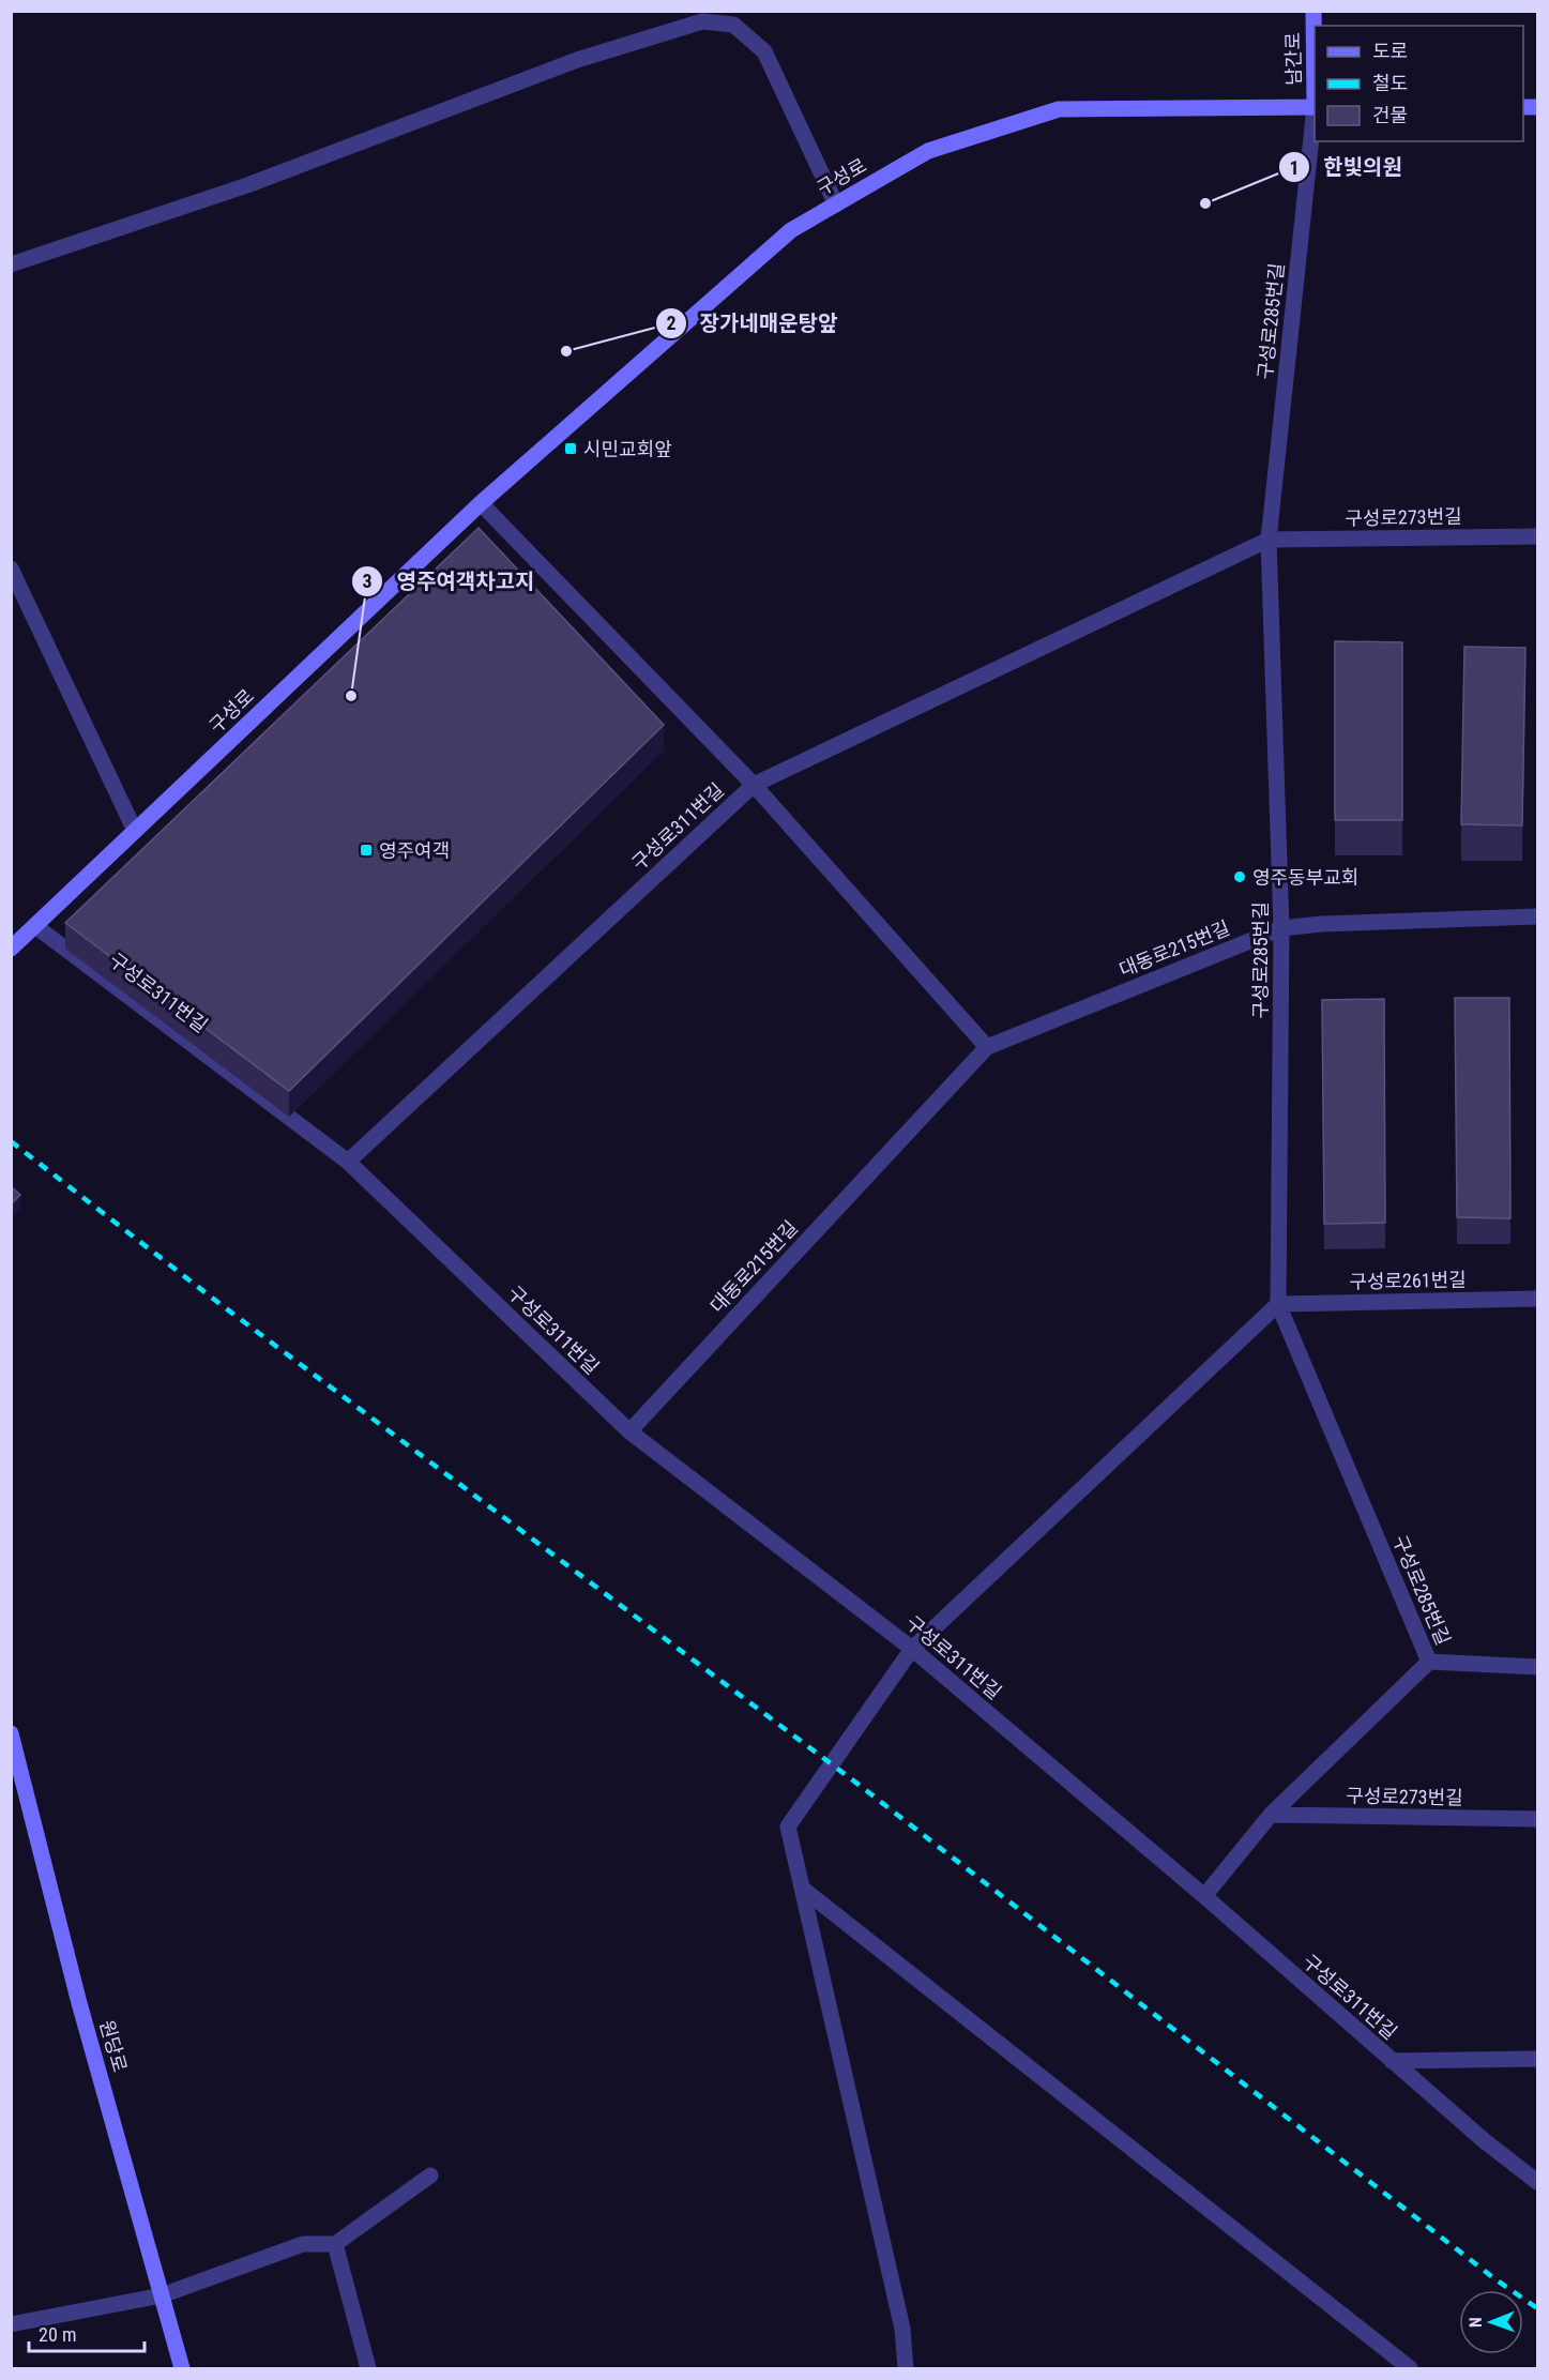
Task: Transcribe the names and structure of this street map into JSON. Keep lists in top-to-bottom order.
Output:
{
  "streets": {
    "main road": ["남간로", "구성로", "원당로"],
    "street": [
      "구성로285번길",
      "구성로273번길",
      "구성로311번길",
      "대동로215번길",
      "구성로261번길"
    ]
  },
  "crossings": [
    ["구성로", "구성로311번길"],
    ["구성로285번길", "구성로273번길"],
    ["구성로285번길", "구성로311번길"],
    ["구성로285번길", "대동로215번길"],
    ["구성로285번길", "구성로261번길"],
    ["구성로311번길", "대동로215번길"]
  ],
  "places": {
    "other": [
      "한빛의원",
      "장가네매운탕앞",
      "영주여객차고지",
      "영주동부교회"
    ],
    "transit": ["시민교회앞", "영주여객"]
  },
  "legend": ["도로", "철도", "건물"],
  "scale_bar": "20 m",
  "north": "left"
}
